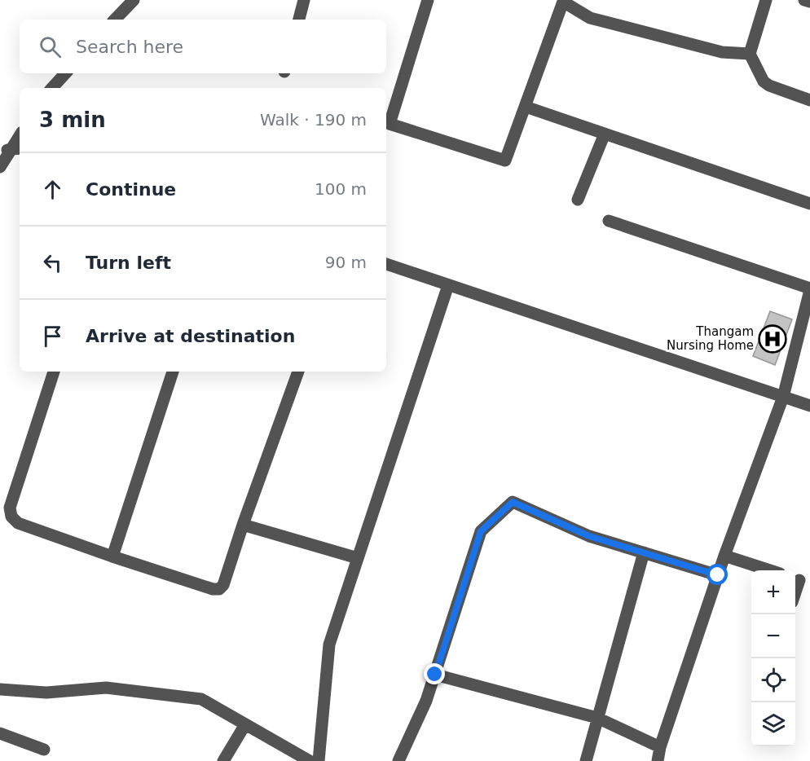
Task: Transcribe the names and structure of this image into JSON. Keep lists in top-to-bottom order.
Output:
{
  "places": {
    "hospital": ["Thangam Nursing Home"]
  },
  "page": {
    "search": "Search here",
    "heading": ["3 min", "Walk · 190 m"],
    "list": [
      ["Continue", "100 m"],
      ["Turn left", "90 m"],
      "Arrive at destination"
    ],
    "map_buttons": ["+", "−"]
  }
}
